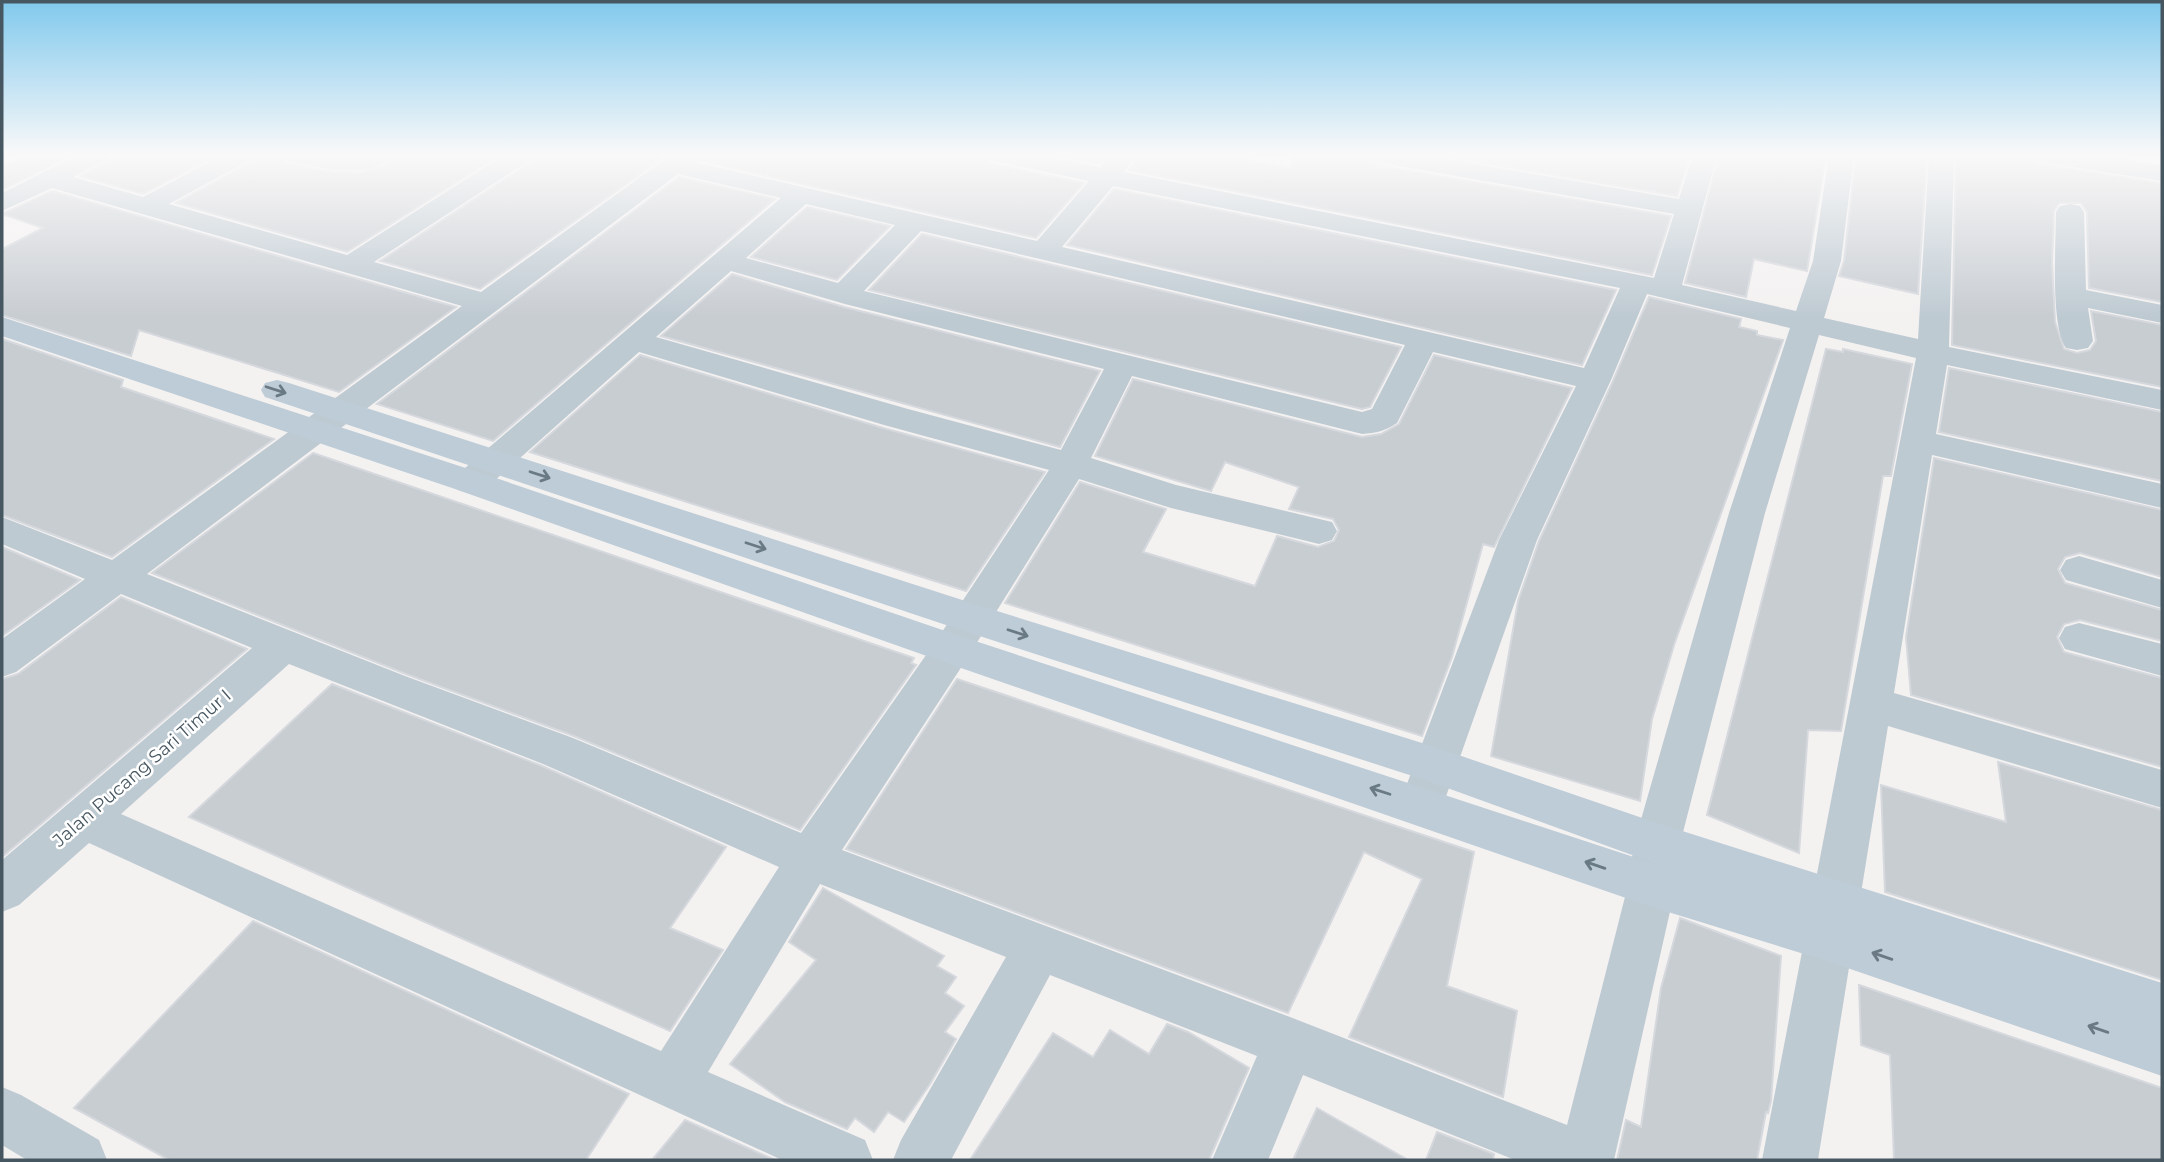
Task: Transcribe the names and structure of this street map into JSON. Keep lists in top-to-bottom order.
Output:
{
  "streets": {
    "street": ["Jalan Pucang Sari Timur I"]
  }
}
